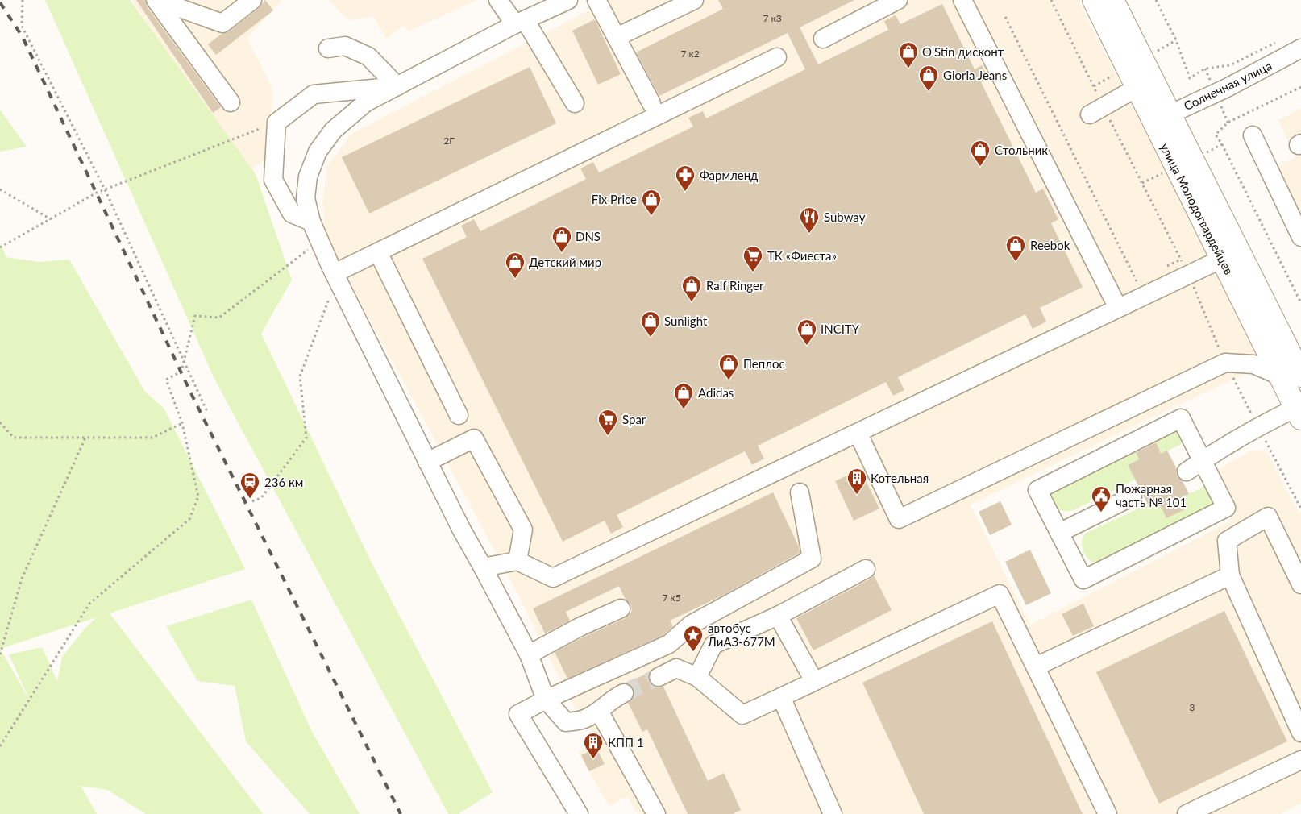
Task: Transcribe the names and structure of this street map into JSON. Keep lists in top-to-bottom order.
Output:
{
  "streets": {
    "main road": ["улица Молодогвардейцев"],
    "street": ["Солнечная улица"]
  },
  "crossings": [
    ["Солнечная улица", "улица Молодогвардейцев"]
  ],
  "places": {
    "shop": [
      "O'Stin дисконт",
      "Gloria Jeans",
      "Стольник",
      "Fix Price",
      "DNS",
      "Reebok",
      "Детский мир",
      "Ralf Ringer",
      "Sunlight",
      "INCITY",
      "Пеплос",
      "Adidas"
    ],
    "pharmacy": ["Фармленд"],
    "restaurant": ["Subway"],
    "supermarket": ["ТК «Фиеста»", "Spar"],
    "building": ["Котельная", "КПП 1"],
    "station": ["236 км"],
    "public building": ["Пожарная часть № 101"],
    "place": ["автобус ЛиАЗ-677М"]
  },
  "house_numbers": [
    "7 к3",
    "7 к2",
    "2Г",
    "7 к5",
    "3"
  ]
}
